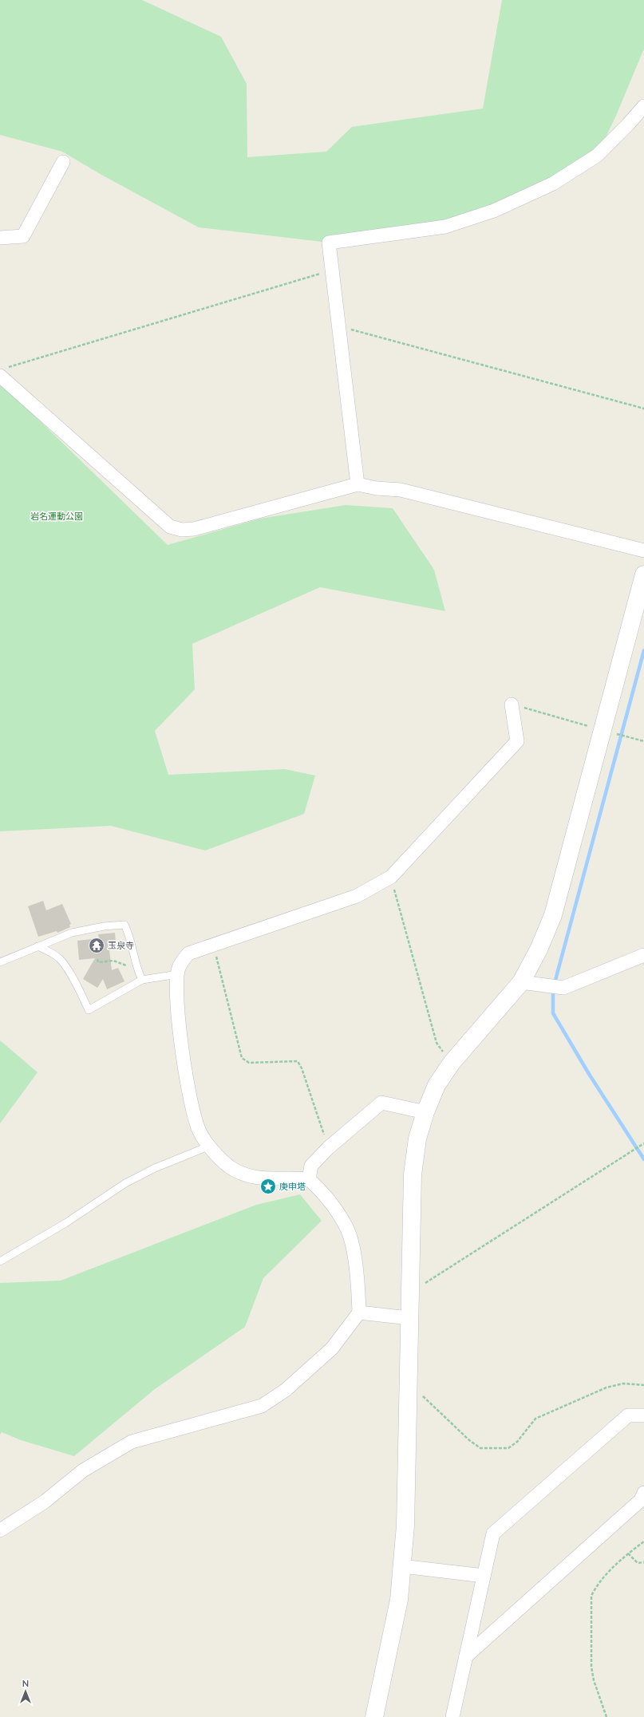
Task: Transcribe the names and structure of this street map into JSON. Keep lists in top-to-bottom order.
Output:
{
  "parks": ["岩名運動公園"],
  "places": {
    "temple": ["玉泉寺"],
    "place": ["庚申塔"]
  },
  "north": "top"
}
